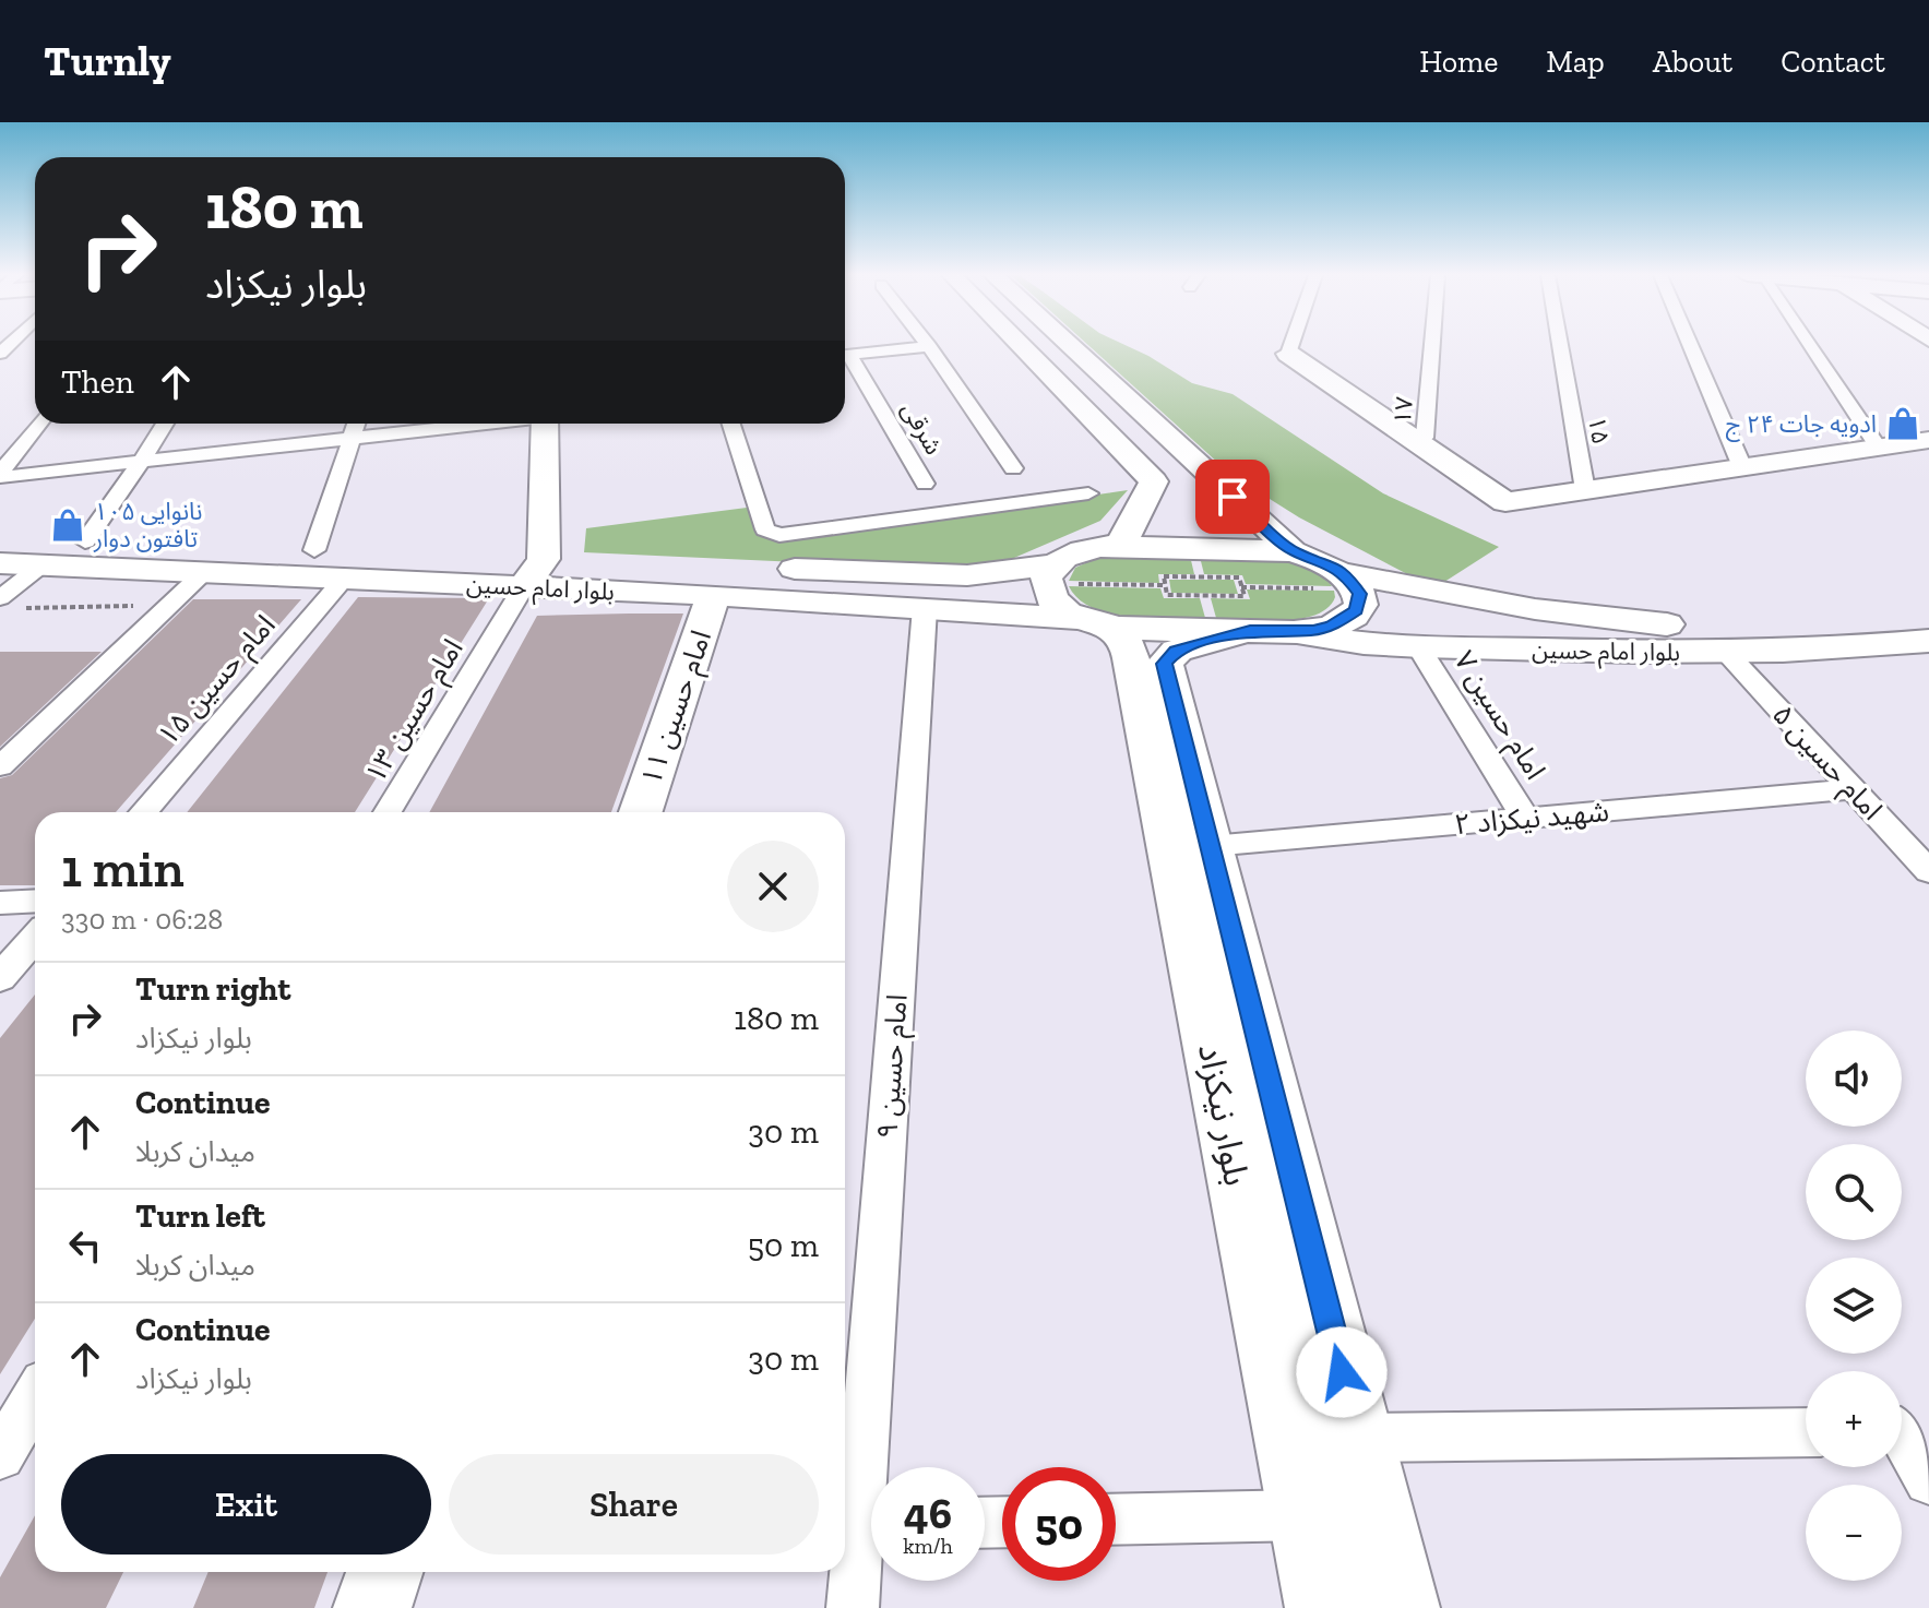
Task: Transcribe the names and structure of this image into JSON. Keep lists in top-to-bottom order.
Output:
{
  "streets": {
    "main road": ["بلوار امام حسین", "امام حسین ۱۱", "بلوار نیکزاد"],
    "street": [
      "۱۷",
      "شرقی",
      "۱۵",
      "امام حسین ۱۵",
      "امام حسین ۱۳",
      "امام حسین ۷",
      "امام حسین ۵",
      "شهید نیکزاد ۲",
      "امام حسین ۹"
    ]
  },
  "crossings": [
    ["بلوار امام حسین", "امام حسین ۱۵"],
    ["بلوار امام حسین", "امام حسین ۱۱"],
    ["بلوار امام حسین", "امام حسین ۱۳"],
    ["بلوار امام حسین", "امام حسین ۷"],
    ["بلوار امام حسین", "امام حسین ۵"],
    ["بلوار امام حسین", "امام حسین ۹"],
    ["بلوار امام حسین", "بلوار نیکزاد"],
    ["امام حسین ۷", "شهید نیکزاد ۲"],
    ["امام حسین ۵", "شهید نیکزاد ۲"],
    ["شهید نیکزاد ۲", "بلوار نیکزاد"]
  ],
  "places": {
    "shop": ["ادویه جات ۲۴ ج", "نانوایی ۱۰۵ تافتون دوار"]
  },
  "page": {
    "header": "Turnly",
    "nav": [
      "Home",
      "Map",
      "About",
      "Contact"
    ],
    "turn": ["180 m", "بلوار نیکزاد"],
    "then": "Then",
    "heading": ["1 min", "330 m · 06:28"],
    "list": [
      {
        "name": "Turn right",
        "note": "بلوار نیکزاد",
        "value": "180 m"
      },
      {
        "name": "Continue",
        "note": "میدان کربلا",
        "value": "30 m"
      },
      {
        "name": "Turn left",
        "note": "میدان کربلا",
        "value": "50 m"
      },
      {
        "name": "Continue",
        "note": "بلوار نیکزاد",
        "value": "30 m"
      }
    ],
    "map_buttons": ["+", "−"],
    "buttons": ["Exit", "Share"],
    "speed": "46 km/h",
    "limit": "50"
  }
}
